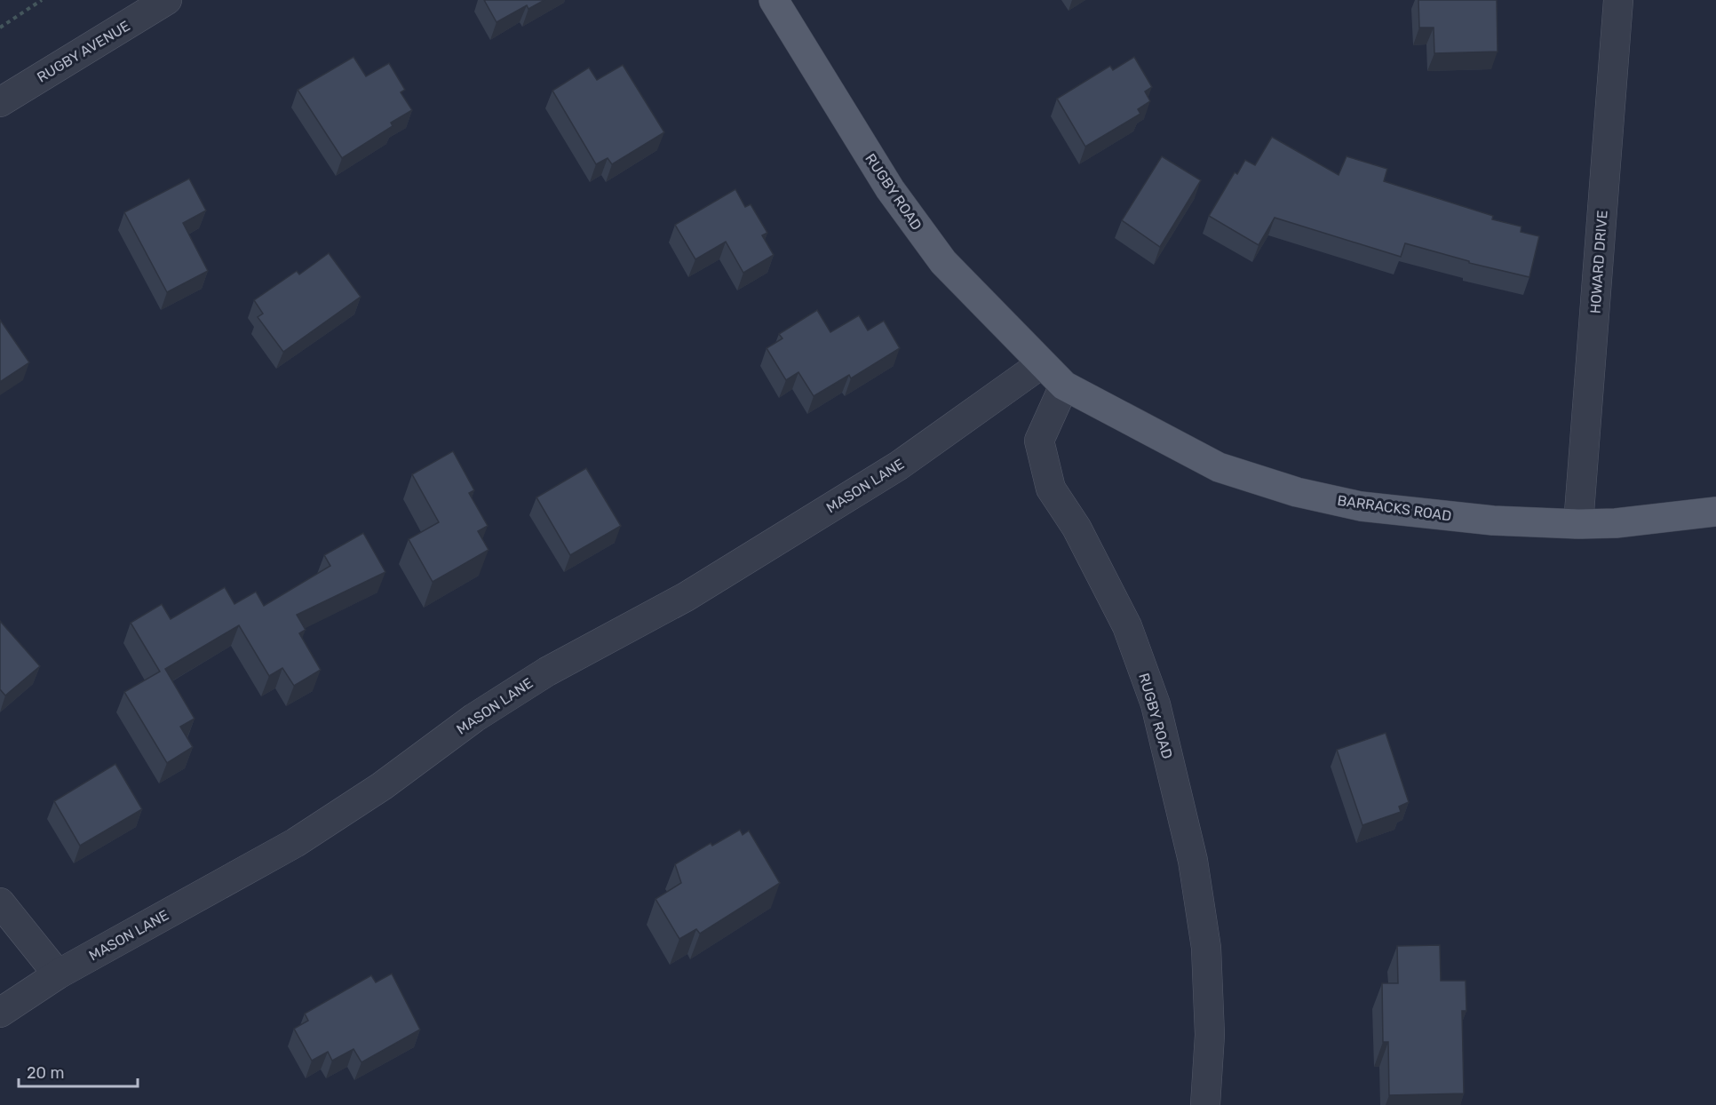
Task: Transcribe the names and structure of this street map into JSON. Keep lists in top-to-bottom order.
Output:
{
  "streets": {
    "main road": ["RUGBY ROAD", "BARRACKS ROAD"],
    "street": ["RUGBY AVENUE", "HOWARD DRIVE", "MASON LANE"]
  },
  "crossings": [
    ["RUGBY ROAD", "MASON LANE"],
    ["RUGBY ROAD", "BARRACKS ROAD"],
    ["HOWARD DRIVE", "BARRACKS ROAD"]
  ],
  "scale_bar": "20 m"
}
